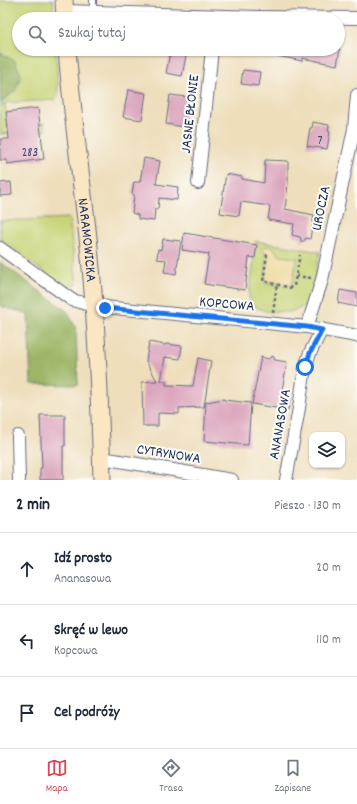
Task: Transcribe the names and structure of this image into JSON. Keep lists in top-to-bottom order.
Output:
{
  "streets": {
    "street": [
      "JASNE BŁONIE",
      "UROCZA",
      "NARAMOWICKA",
      "KOPCOWA",
      "ANANASOWA",
      "CYTRYNOWA"
    ]
  },
  "crossings": [
    ["UROCZA", "KOPCOWA"],
    ["NARAMOWICKA", "KOPCOWA"],
    ["NARAMOWICKA", "CYTRYNOWA"],
    ["KOPCOWA", "ANANASOWA"]
  ],
  "house_numbers": ["7", "283"],
  "page": {
    "search": "Szukaj tutaj",
    "heading": ["2 min", "Pieszo · 130 m"],
    "list": [
      ["Idź prosto", "Ananasowa", "20 m"],
      ["Skręć w lewo", "Kopcowa", "110 m"],
      "Cel podróży"
    ],
    "nav": ["Mapa", "Trasa", "Zapisane"]
  }
}
